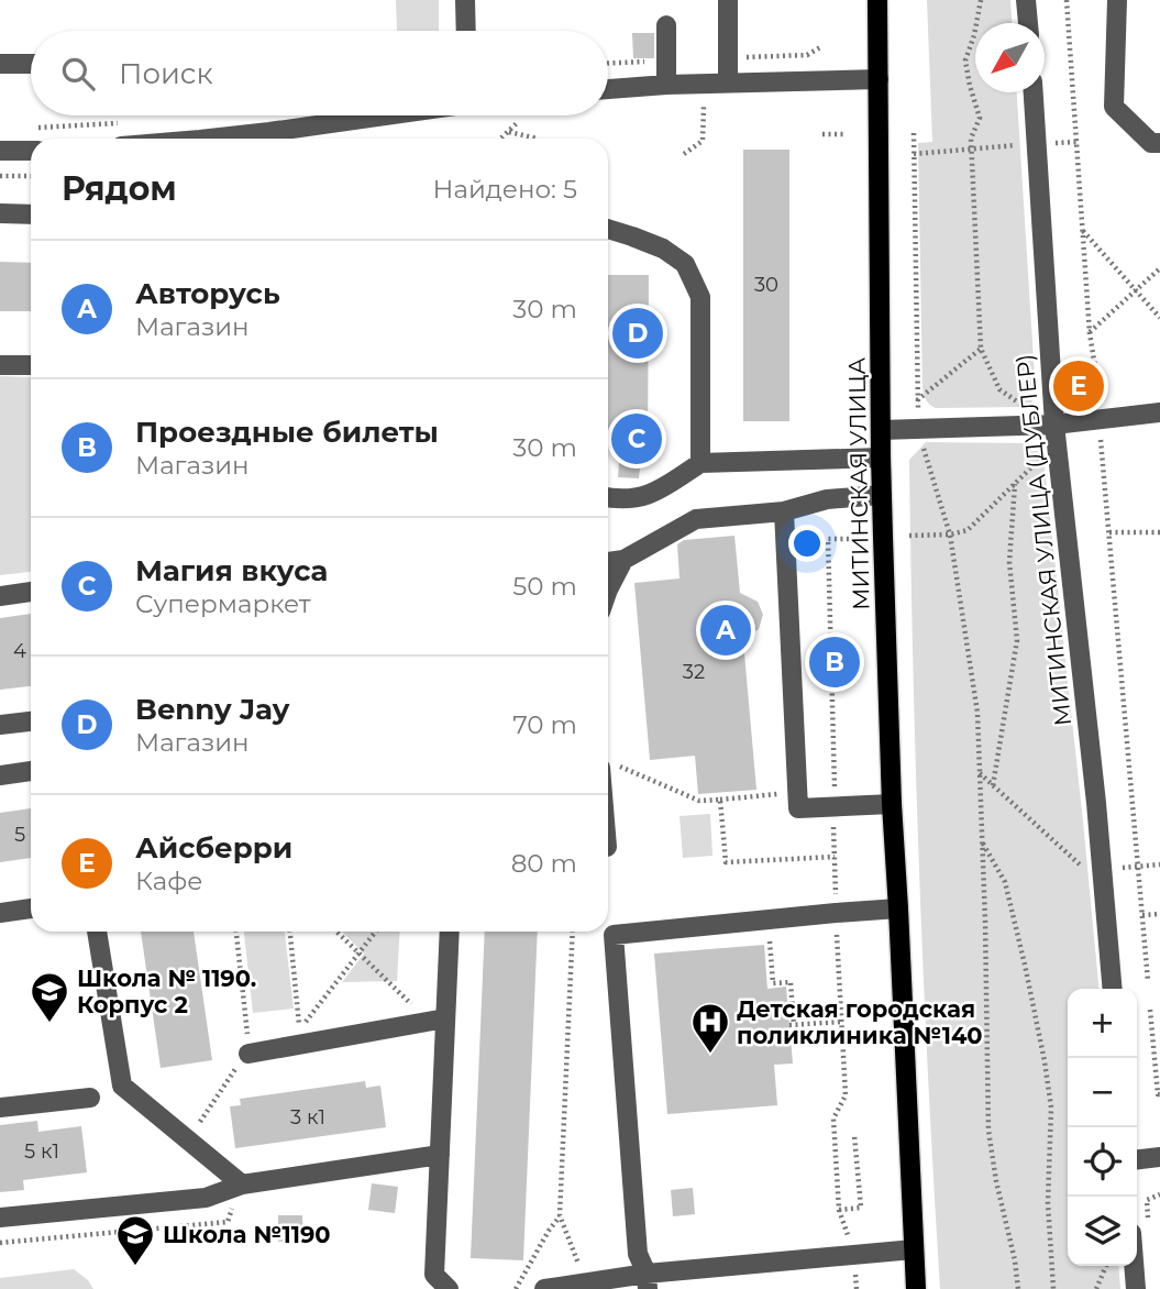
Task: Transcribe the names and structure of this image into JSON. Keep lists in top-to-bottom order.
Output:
{
  "streets": {
    "main road": ["МИТИНСКАЯ УЛИЦА"],
    "street": ["МИТИНСКАЯ УЛИЦА (ДУБЛЕР)"]
  },
  "places": {
    "school or university": ["Школа № 1190. Корпус 2", "Школа №1190"],
    "hospital": ["Детская городская поликлиника №140"]
  },
  "house_numbers": [
    "30",
    "4",
    "32",
    "5",
    "3 к1",
    "5 к1"
  ],
  "north": "bottom left",
  "page": {
    "search": "Поиск",
    "heading": ["Рядом", "Найдено: 5"],
    "list": [
      {
        "mark": "A",
        "name": "Авторусь",
        "note": "Магазин",
        "value": "30 m"
      },
      {
        "mark": "B",
        "name": "Проездные билеты",
        "note": "Магазин",
        "value": "30 m"
      },
      {
        "mark": "C",
        "name": "Магия вкуса",
        "note": "Супермаркет",
        "value": "50 m"
      },
      {
        "mark": "D",
        "name": "Benny Jay",
        "note": "Магазин",
        "value": "70 m"
      },
      {
        "mark": "E",
        "name": "Айсберри",
        "note": "Кафе",
        "value": "80 m"
      }
    ],
    "pins": [
      "D",
      "E",
      "C",
      "A",
      "B"
    ],
    "map_buttons": ["+", "−"]
  }
}
